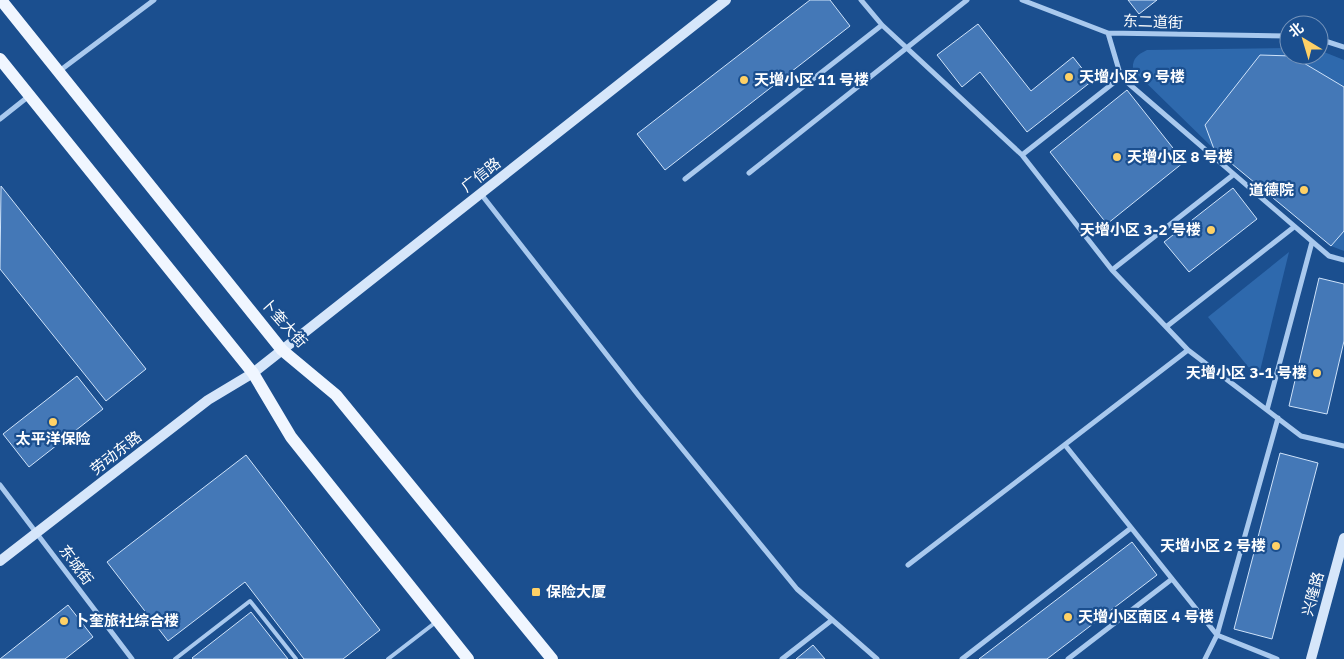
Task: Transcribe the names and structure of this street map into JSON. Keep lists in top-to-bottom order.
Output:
{
  "streets": {
    "main road": [
      "广信路",
      "卜奎大街",
      "劳动东路",
      "兴隆路"
    ],
    "street": ["东二道街", "东城街"]
  },
  "crossings": [
    ["广信路", "卜奎大街"],
    ["广信路", "劳动东路"],
    ["劳动东路", "东城街"]
  ],
  "places": {
    "other": [
      "天增小区 9 号楼",
      "天增小区 11 号楼",
      "天增小区 8 号楼",
      "道德院",
      "天增小区 3-2 号楼",
      "天增小区 3-1 号楼",
      "太平洋保险",
      "天增小区 2 号楼",
      "天增小区南区 4 号楼",
      "卜奎旅社综合楼"
    ],
    "transit": ["保险大厦"]
  },
  "north": "top left"
}
